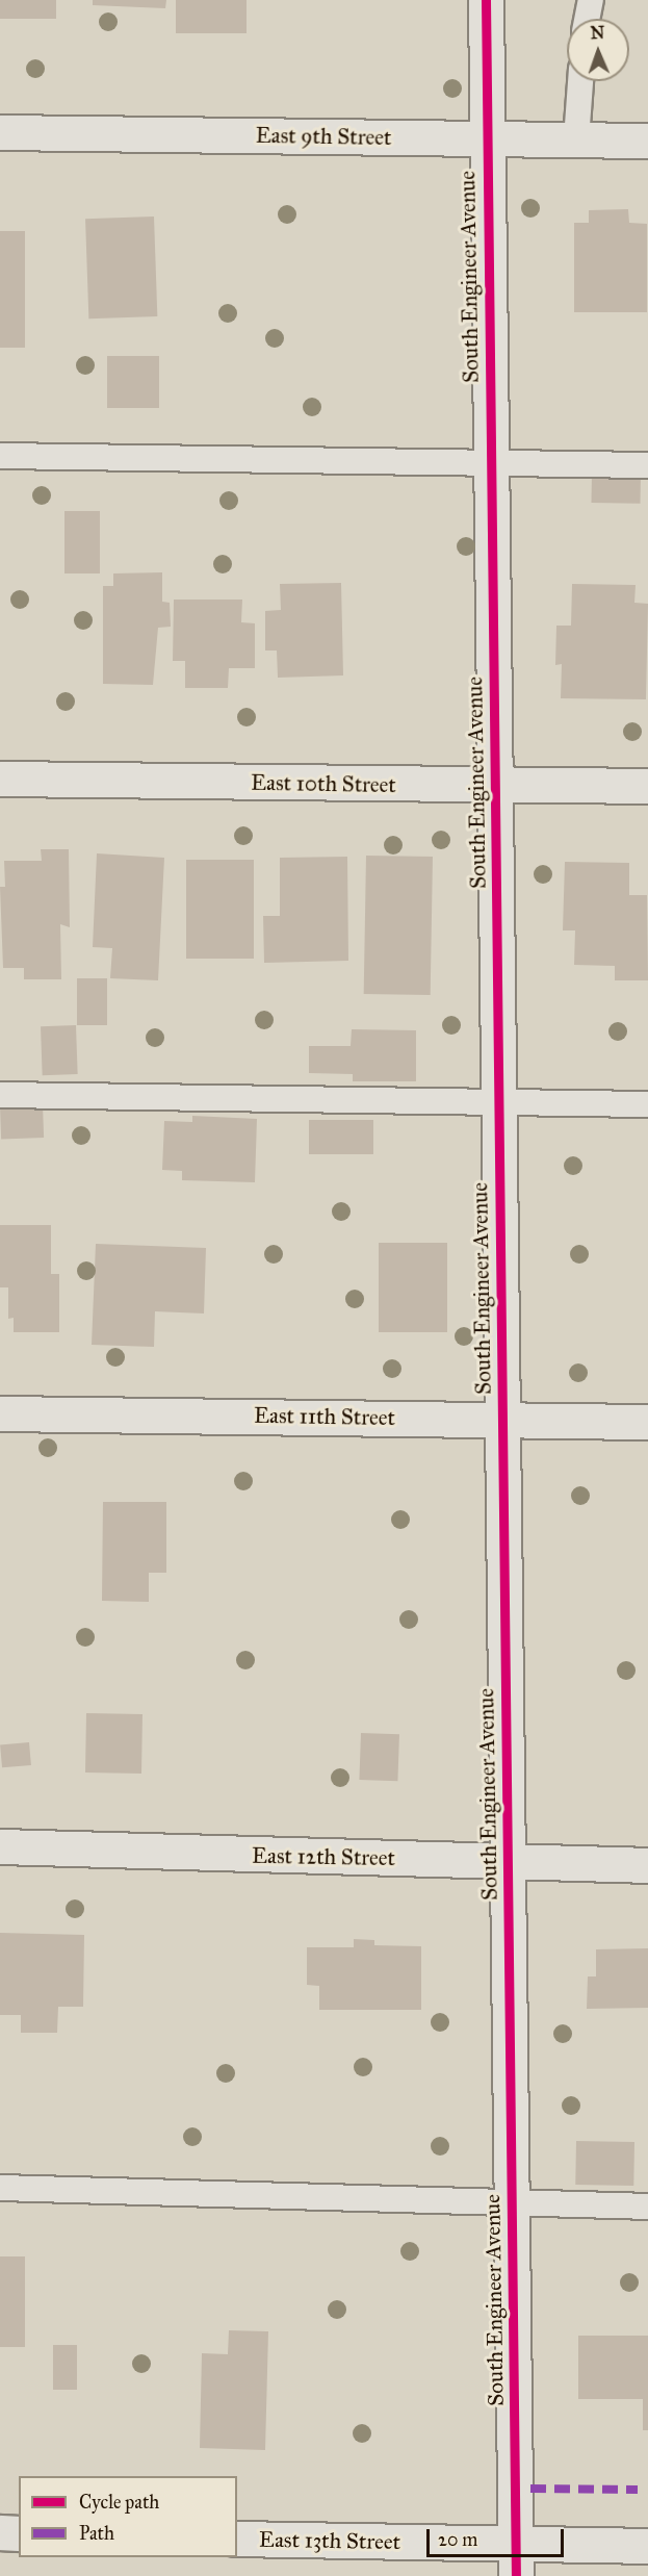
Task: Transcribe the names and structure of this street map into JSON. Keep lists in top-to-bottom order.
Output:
{
  "streets": {
    "street": [
      "East 9th Street",
      "South Engineer Avenue",
      "East 10th Street",
      "East 11th Street",
      "East 12th Street",
      "East 13th Street"
    ]
  },
  "crossings": [
    ["East 9th Street", "South Engineer Avenue"],
    ["South Engineer Avenue", "East 10th Street"],
    ["South Engineer Avenue", "East 11th Street"],
    ["South Engineer Avenue", "East 12th Street"],
    ["South Engineer Avenue", "East 13th Street"]
  ],
  "legend": ["Cycle path", "Path"],
  "scale_bar": "20 m",
  "north": "top"
}
